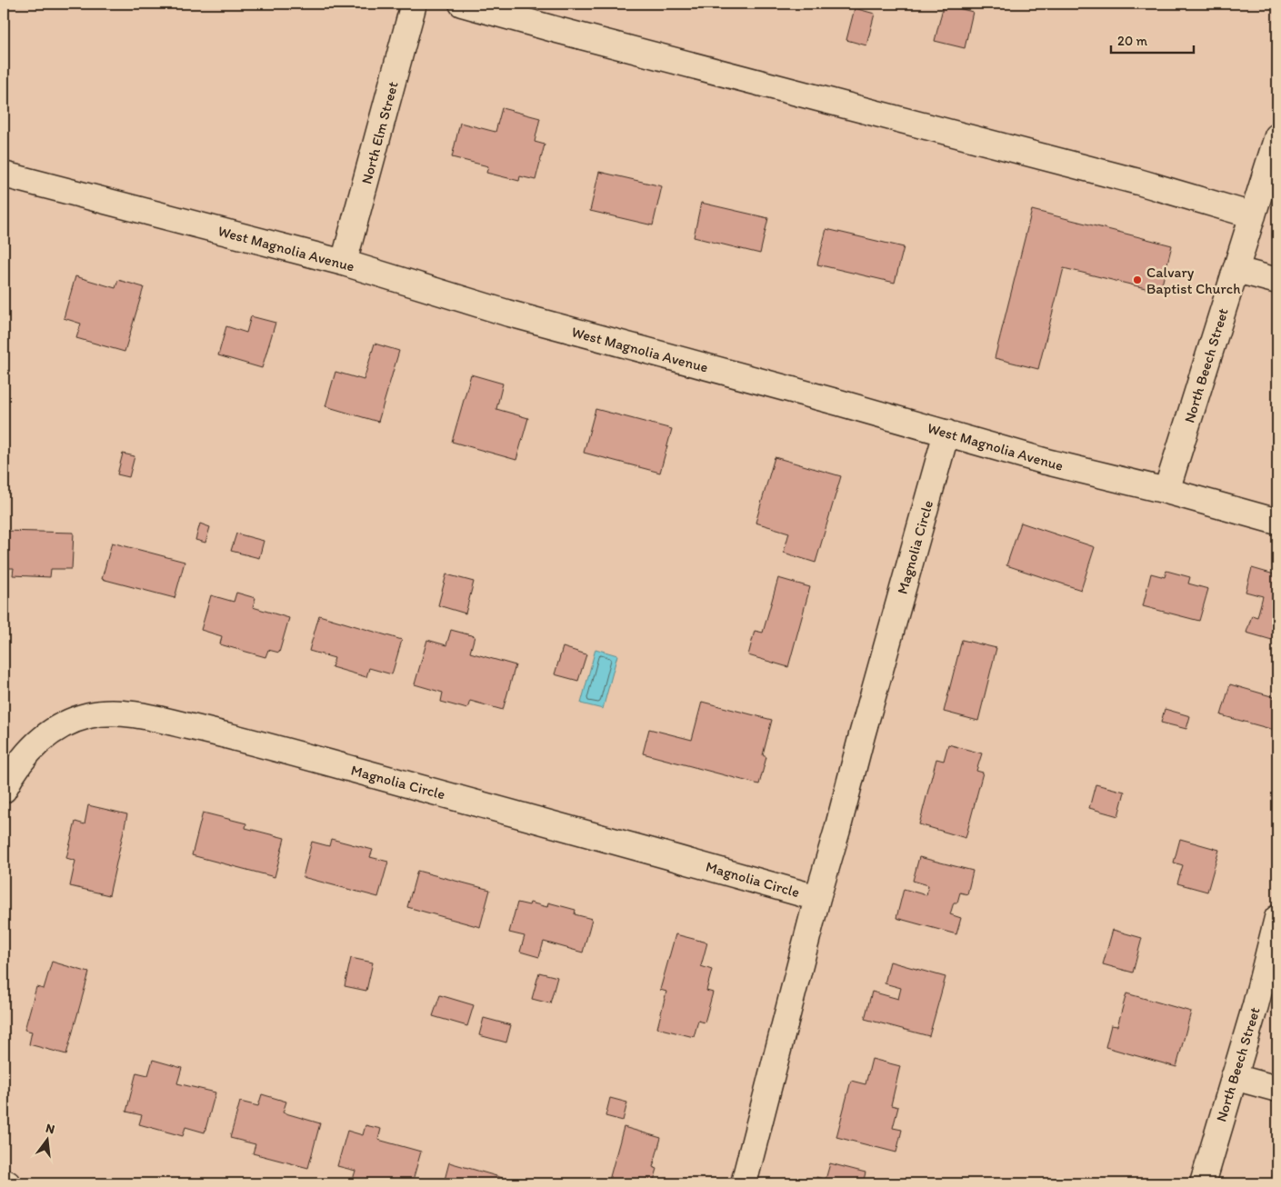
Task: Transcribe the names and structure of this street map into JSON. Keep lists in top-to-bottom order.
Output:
{
  "streets": {
    "street": [
      "North Elm Street",
      "West Magnolia Avenue",
      "North Beech Street",
      "Magnolia Circle"
    ]
  },
  "crossings": [
    ["North Elm Street", "West Magnolia Avenue"],
    ["West Magnolia Avenue", "North Beech Street"],
    ["West Magnolia Avenue", "Magnolia Circle"]
  ],
  "places": ["Calvary Baptist Church"],
  "scale_bar": "20 m",
  "north": "top"
}
